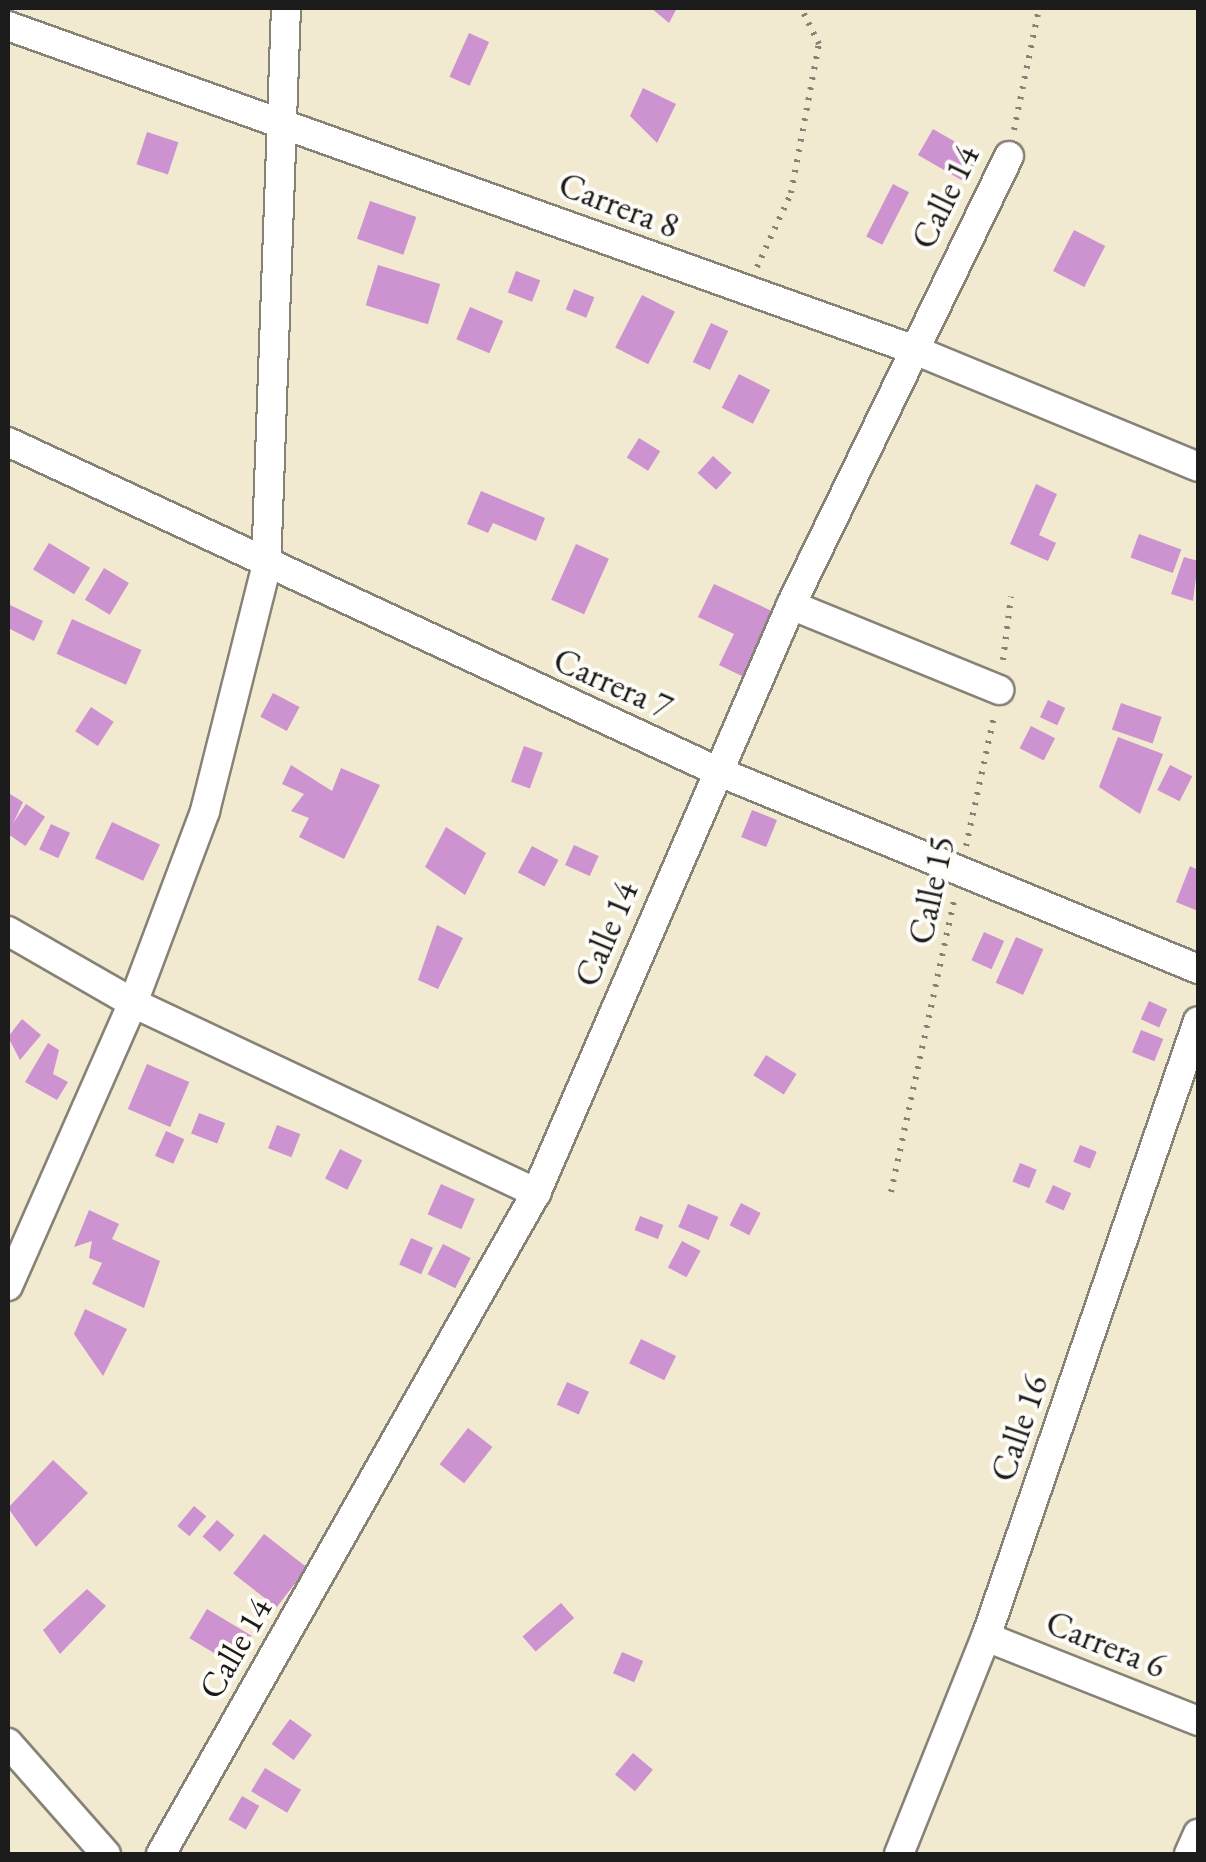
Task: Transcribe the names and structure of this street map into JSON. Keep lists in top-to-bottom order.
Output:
{
  "streets": {
    "street": [
      "Calle 14",
      "Carrera 8",
      "Carrera 7",
      "Calle 16",
      "Carrera 6"
    ],
    "path": ["Calle 15"]
  },
  "crossings": [
    ["Calle 14", "Carrera 8"],
    ["Calle 14", "Carrera 7"],
    ["Carrera 7", "Calle 15"],
    ["Calle 16", "Carrera 6"]
  ]
}
